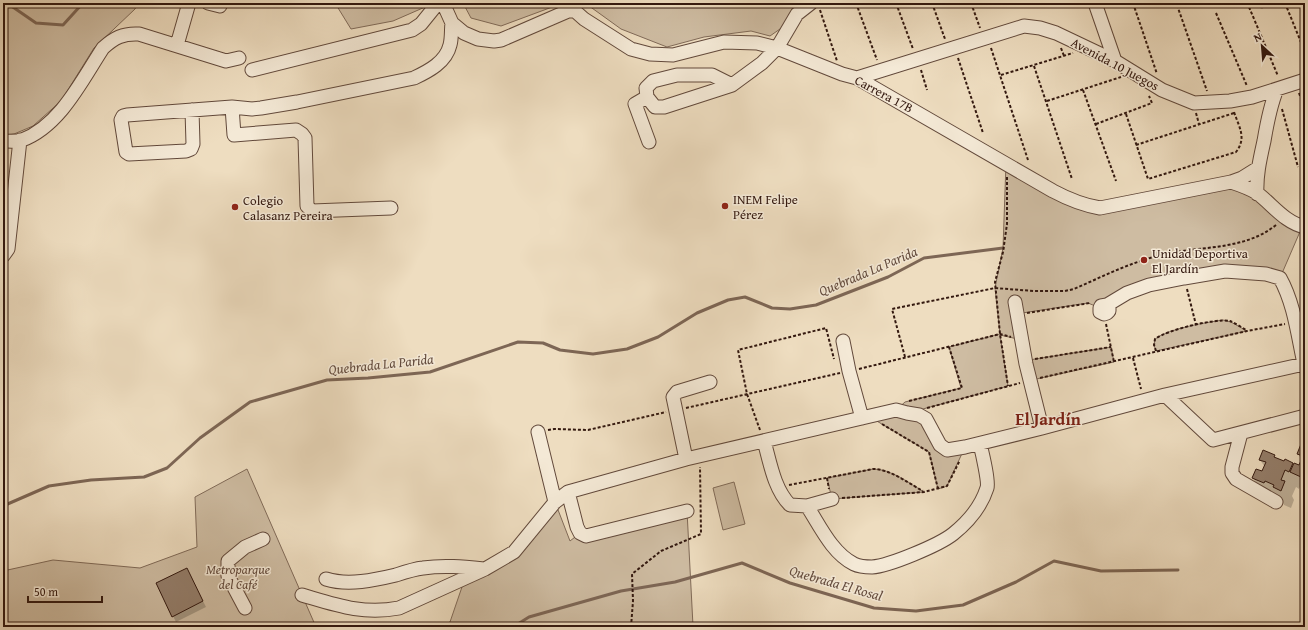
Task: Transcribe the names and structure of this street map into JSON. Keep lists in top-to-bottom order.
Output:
{
  "streets": {
    "street": ["Avenida 10 Juegos", "Carrera 17B"]
  },
  "crossings": [
    ["Avenida 10 Juegos", "Carrera 17B"]
  ],
  "districts": ["El Jardín"],
  "water": ["Quebrada La Parida", "Quebrada El Rosal"],
  "parks": ["Metroparque del Café"],
  "places": ["INEM Felipe Pérez", "Colegio Calasanz Pereira", "Unidad Deportiva El Jardín"],
  "scale_bar": "50 m",
  "north": "top left"
}
